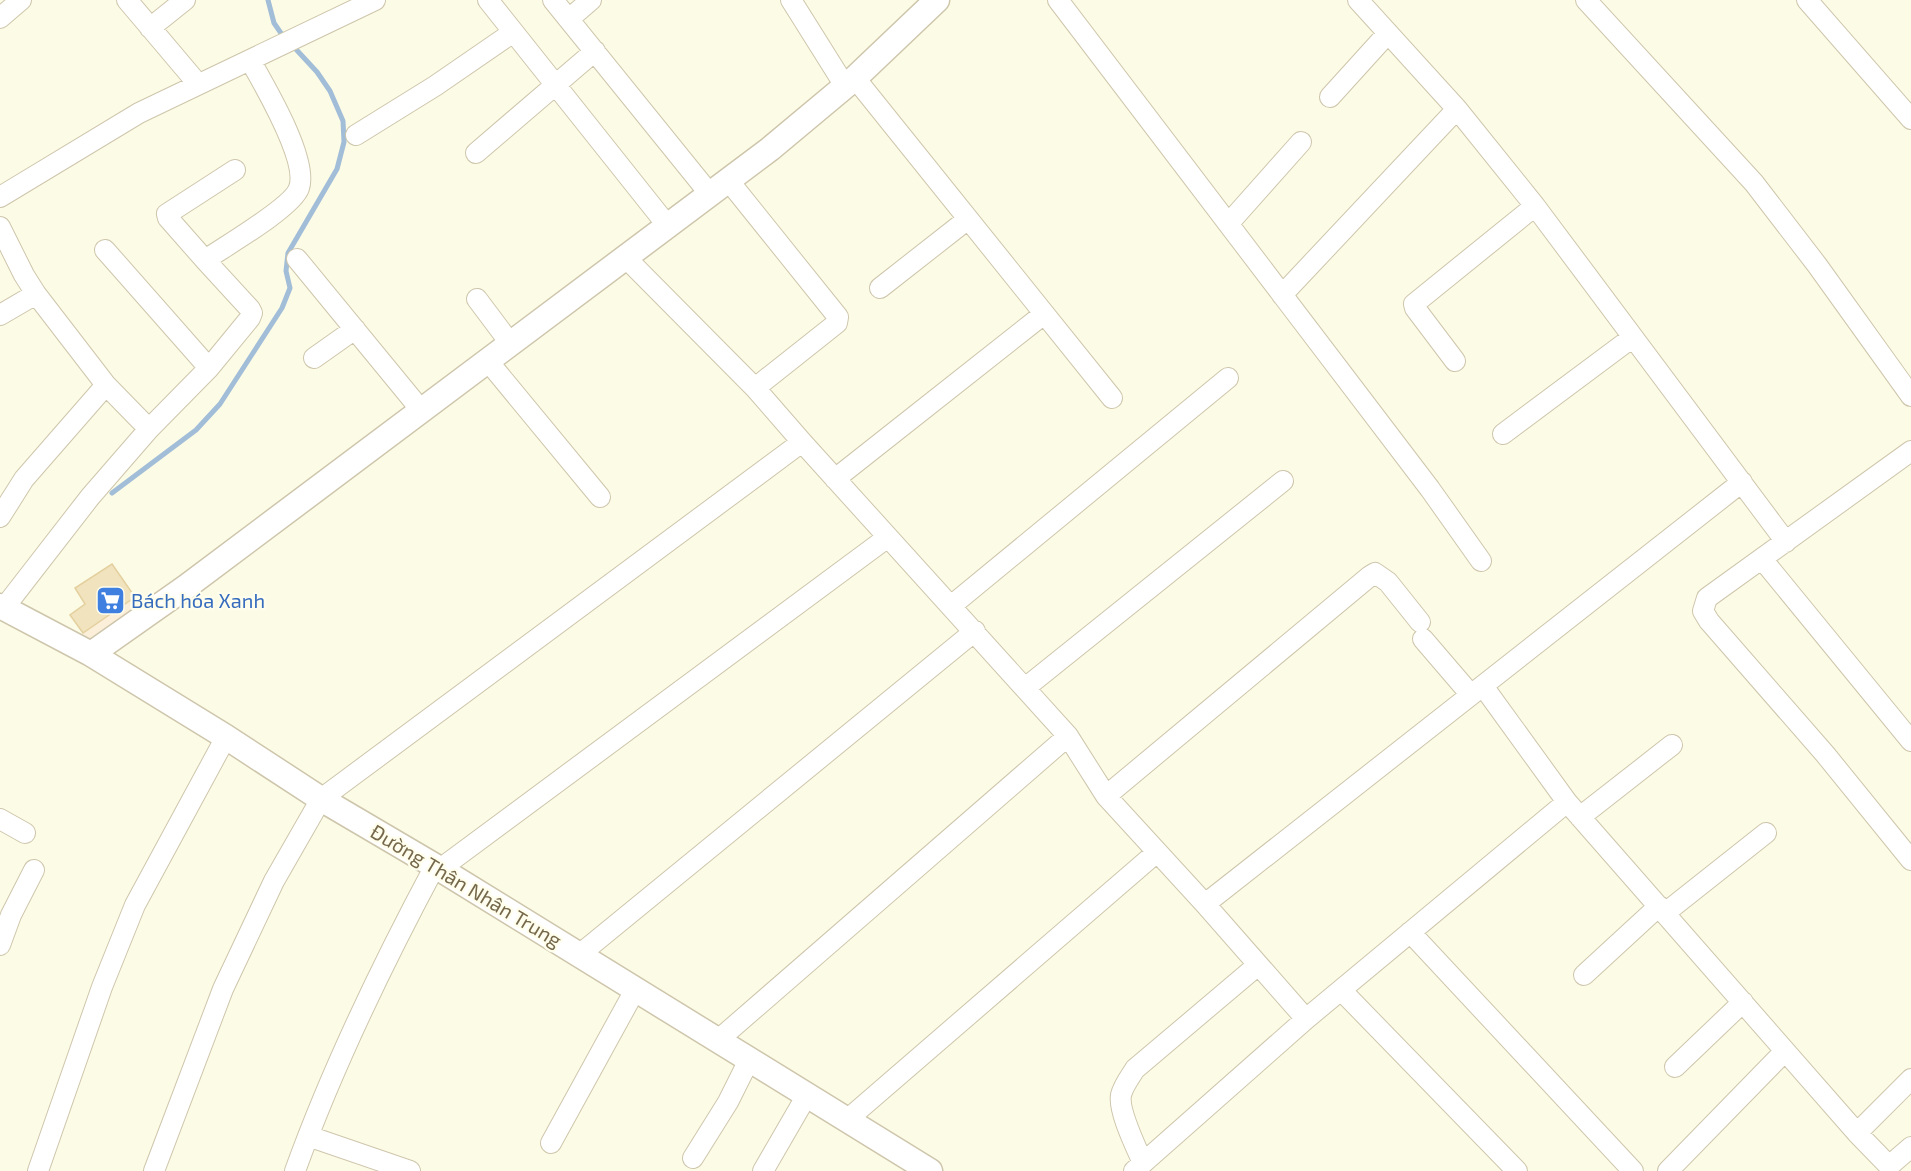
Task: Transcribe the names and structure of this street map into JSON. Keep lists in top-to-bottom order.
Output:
{
  "streets": {
    "street": ["Đường Thân Nhân Trung"]
  },
  "places": {
    "supermarket": ["Bách hóa Xanh"]
  }
}
